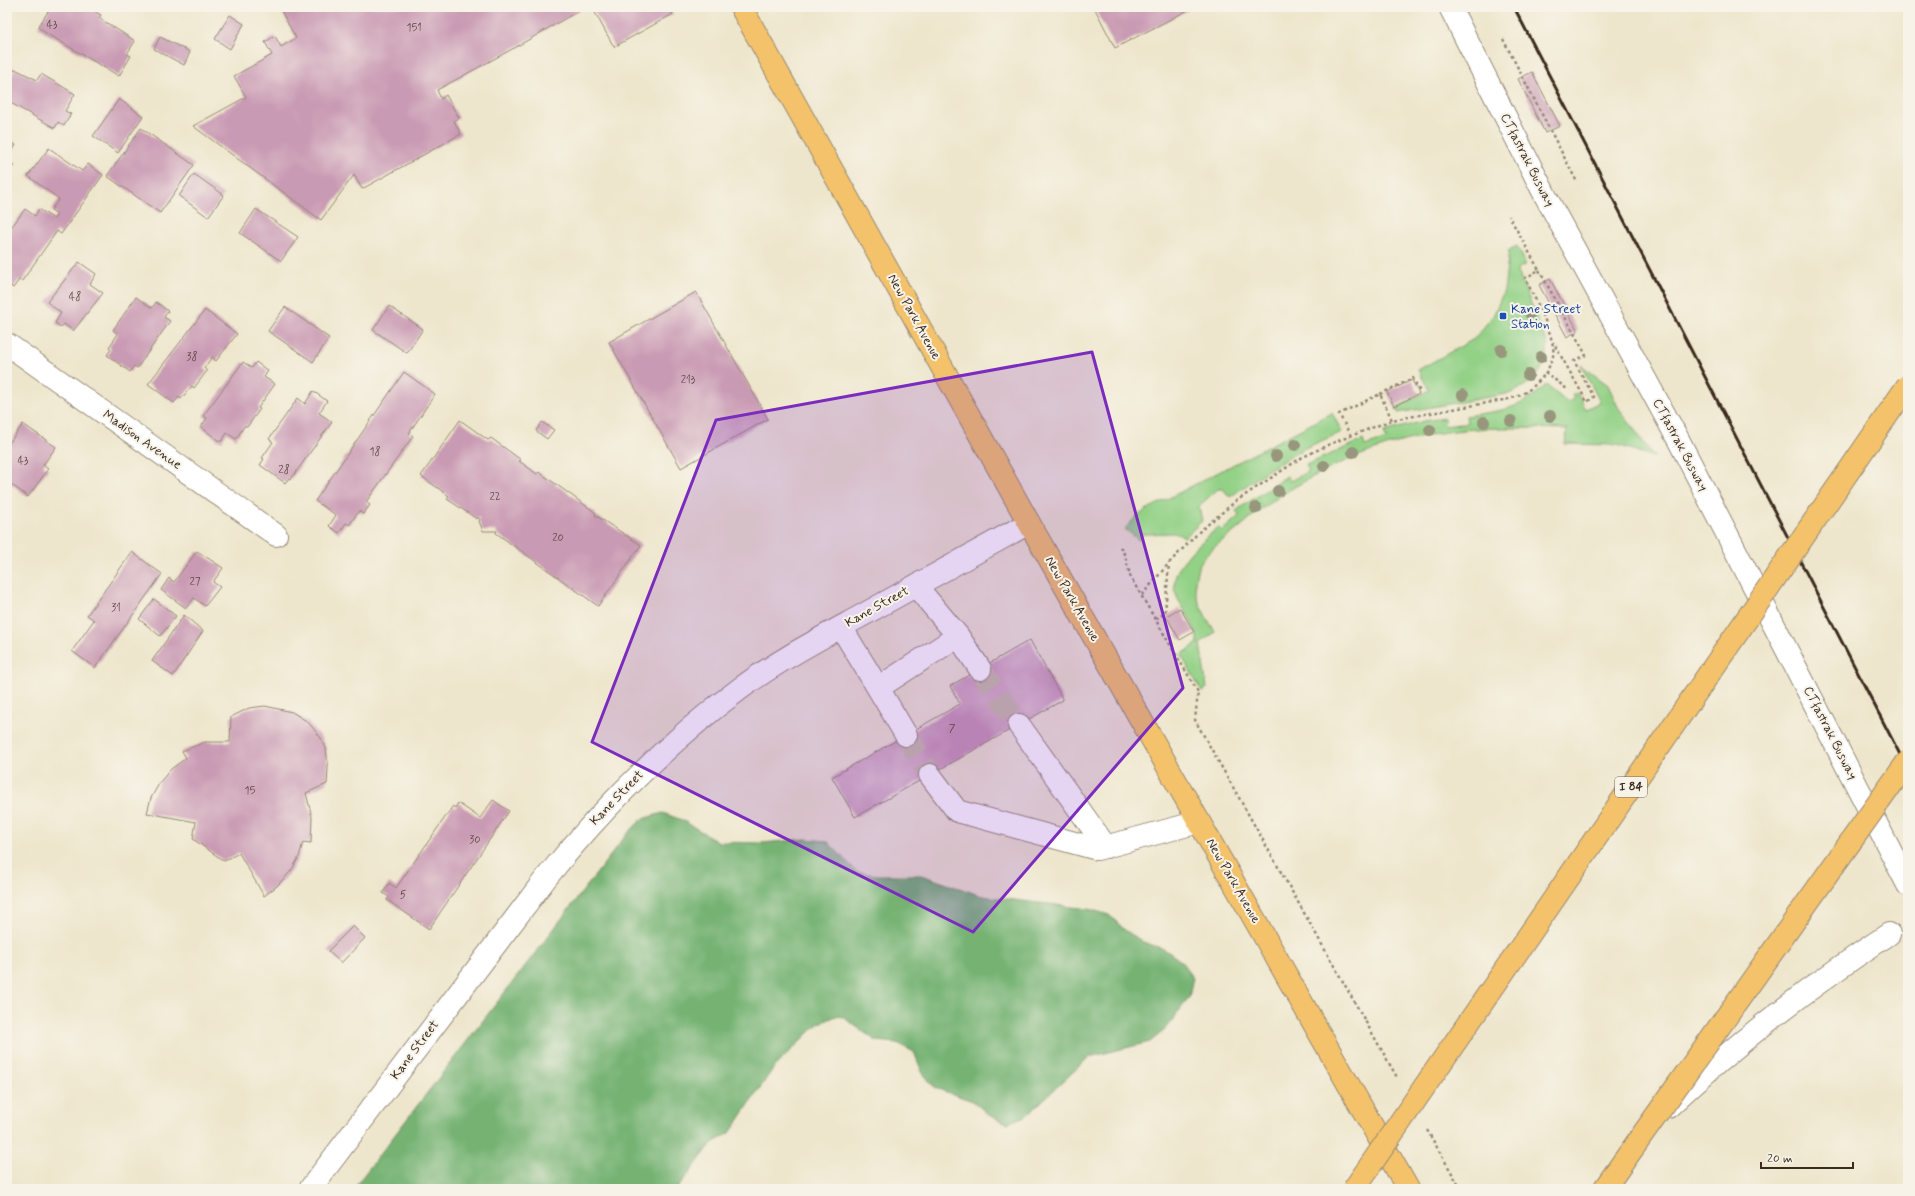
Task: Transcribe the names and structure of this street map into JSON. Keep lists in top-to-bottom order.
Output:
{
  "streets": {
    "main road": ["New Park Avenue", "I 84"],
    "street": ["CTfastrak Busway", "Madison Avenue", "Kane Street"]
  },
  "crossings": [
    ["New Park Avenue", "Kane Street"]
  ],
  "places": {
    "transit": ["Kane Street Station"]
  },
  "house_numbers": [
    "43",
    "151",
    "48",
    "38",
    "213",
    "18",
    "43",
    "28",
    "22",
    "20",
    "27",
    "31",
    "7",
    "15",
    "30",
    "5"
  ],
  "scale_bar": "20 m"
}
